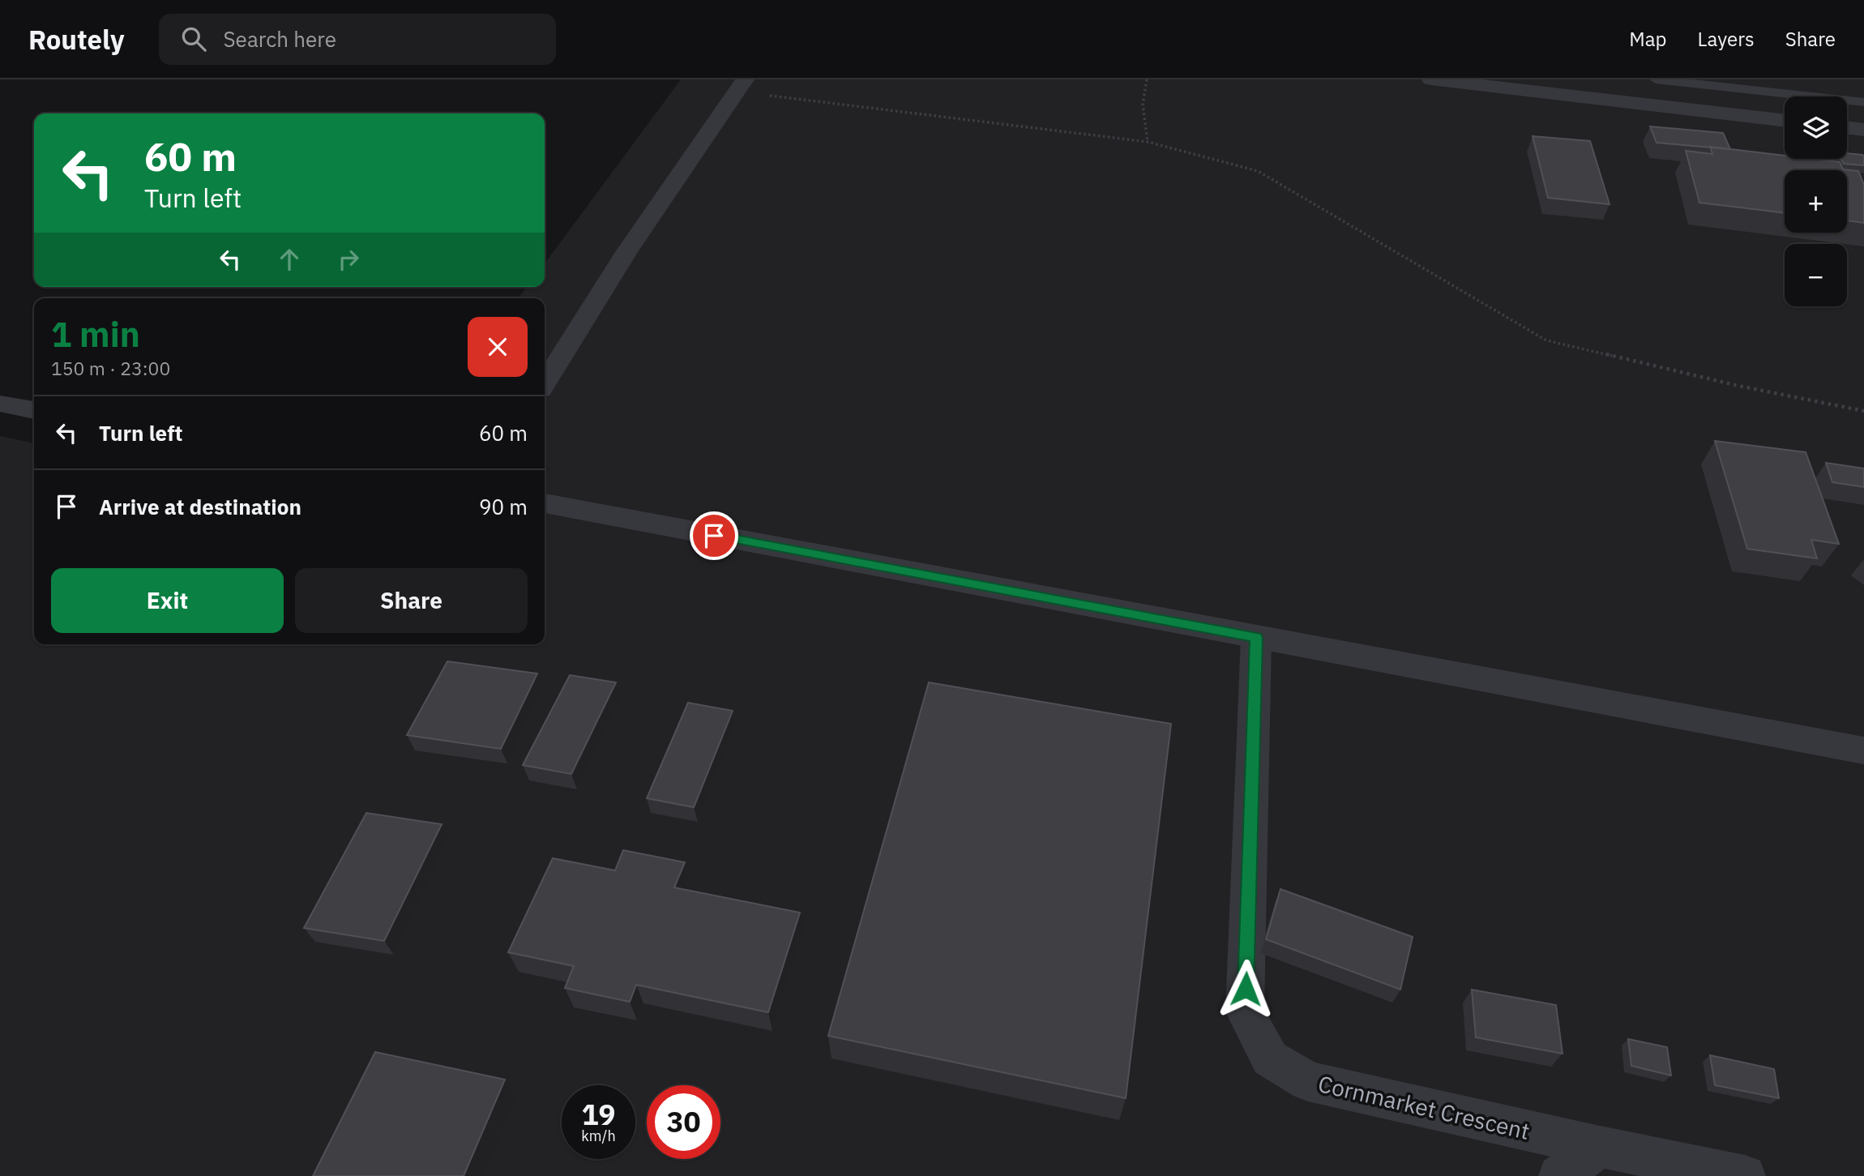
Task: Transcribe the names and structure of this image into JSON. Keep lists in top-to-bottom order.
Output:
{
  "streets": {
    "street": ["Cornmarket Crescent"]
  },
  "page": {
    "header": "Routely",
    "search": "Search here",
    "nav": ["Map", "Layers", "Share"],
    "map_buttons": ["+", "−"],
    "turn": ["60 m", "Turn left"],
    "heading": ["1 min", "150 m · 23:00"],
    "list": [
      {
        "name": "Turn left",
        "value": "60 m"
      },
      {
        "name": "Arrive at destination",
        "value": "90 m"
      }
    ],
    "buttons": ["Exit", "Share"],
    "speed": "19 km/h",
    "limit": "30"
  }
}
